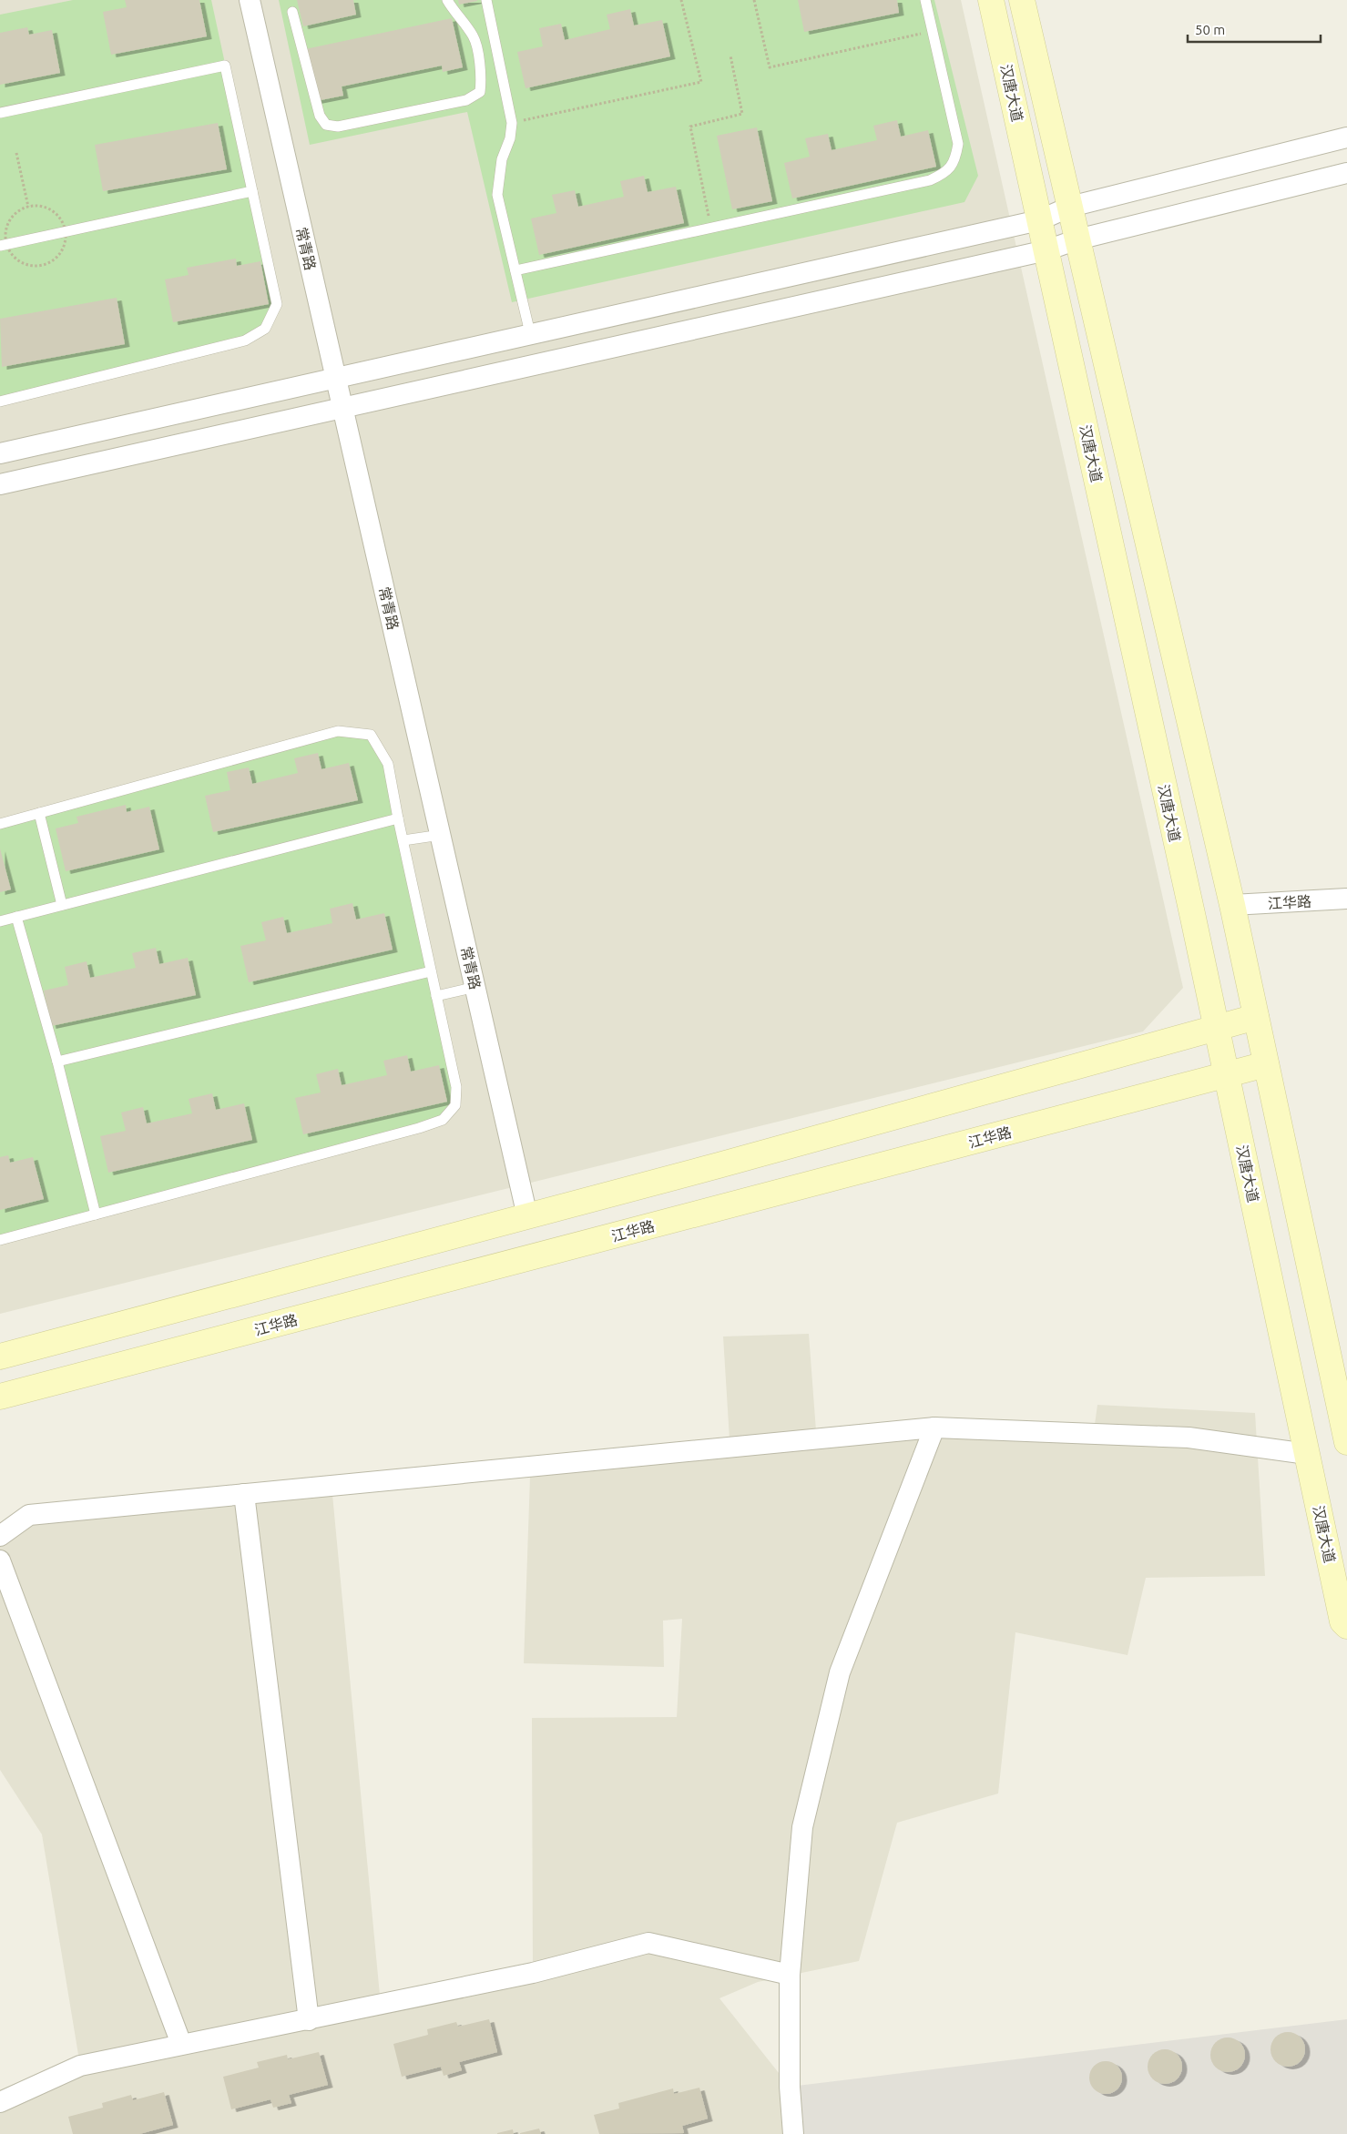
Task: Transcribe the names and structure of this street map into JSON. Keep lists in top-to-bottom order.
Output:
{
  "streets": {
    "main road": ["汉唐大道", "江华路"],
    "street": ["常青路"]
  },
  "crossings": [
    ["汉唐大道", "江华路"]
  ],
  "scale_bar": "50 m"
}
